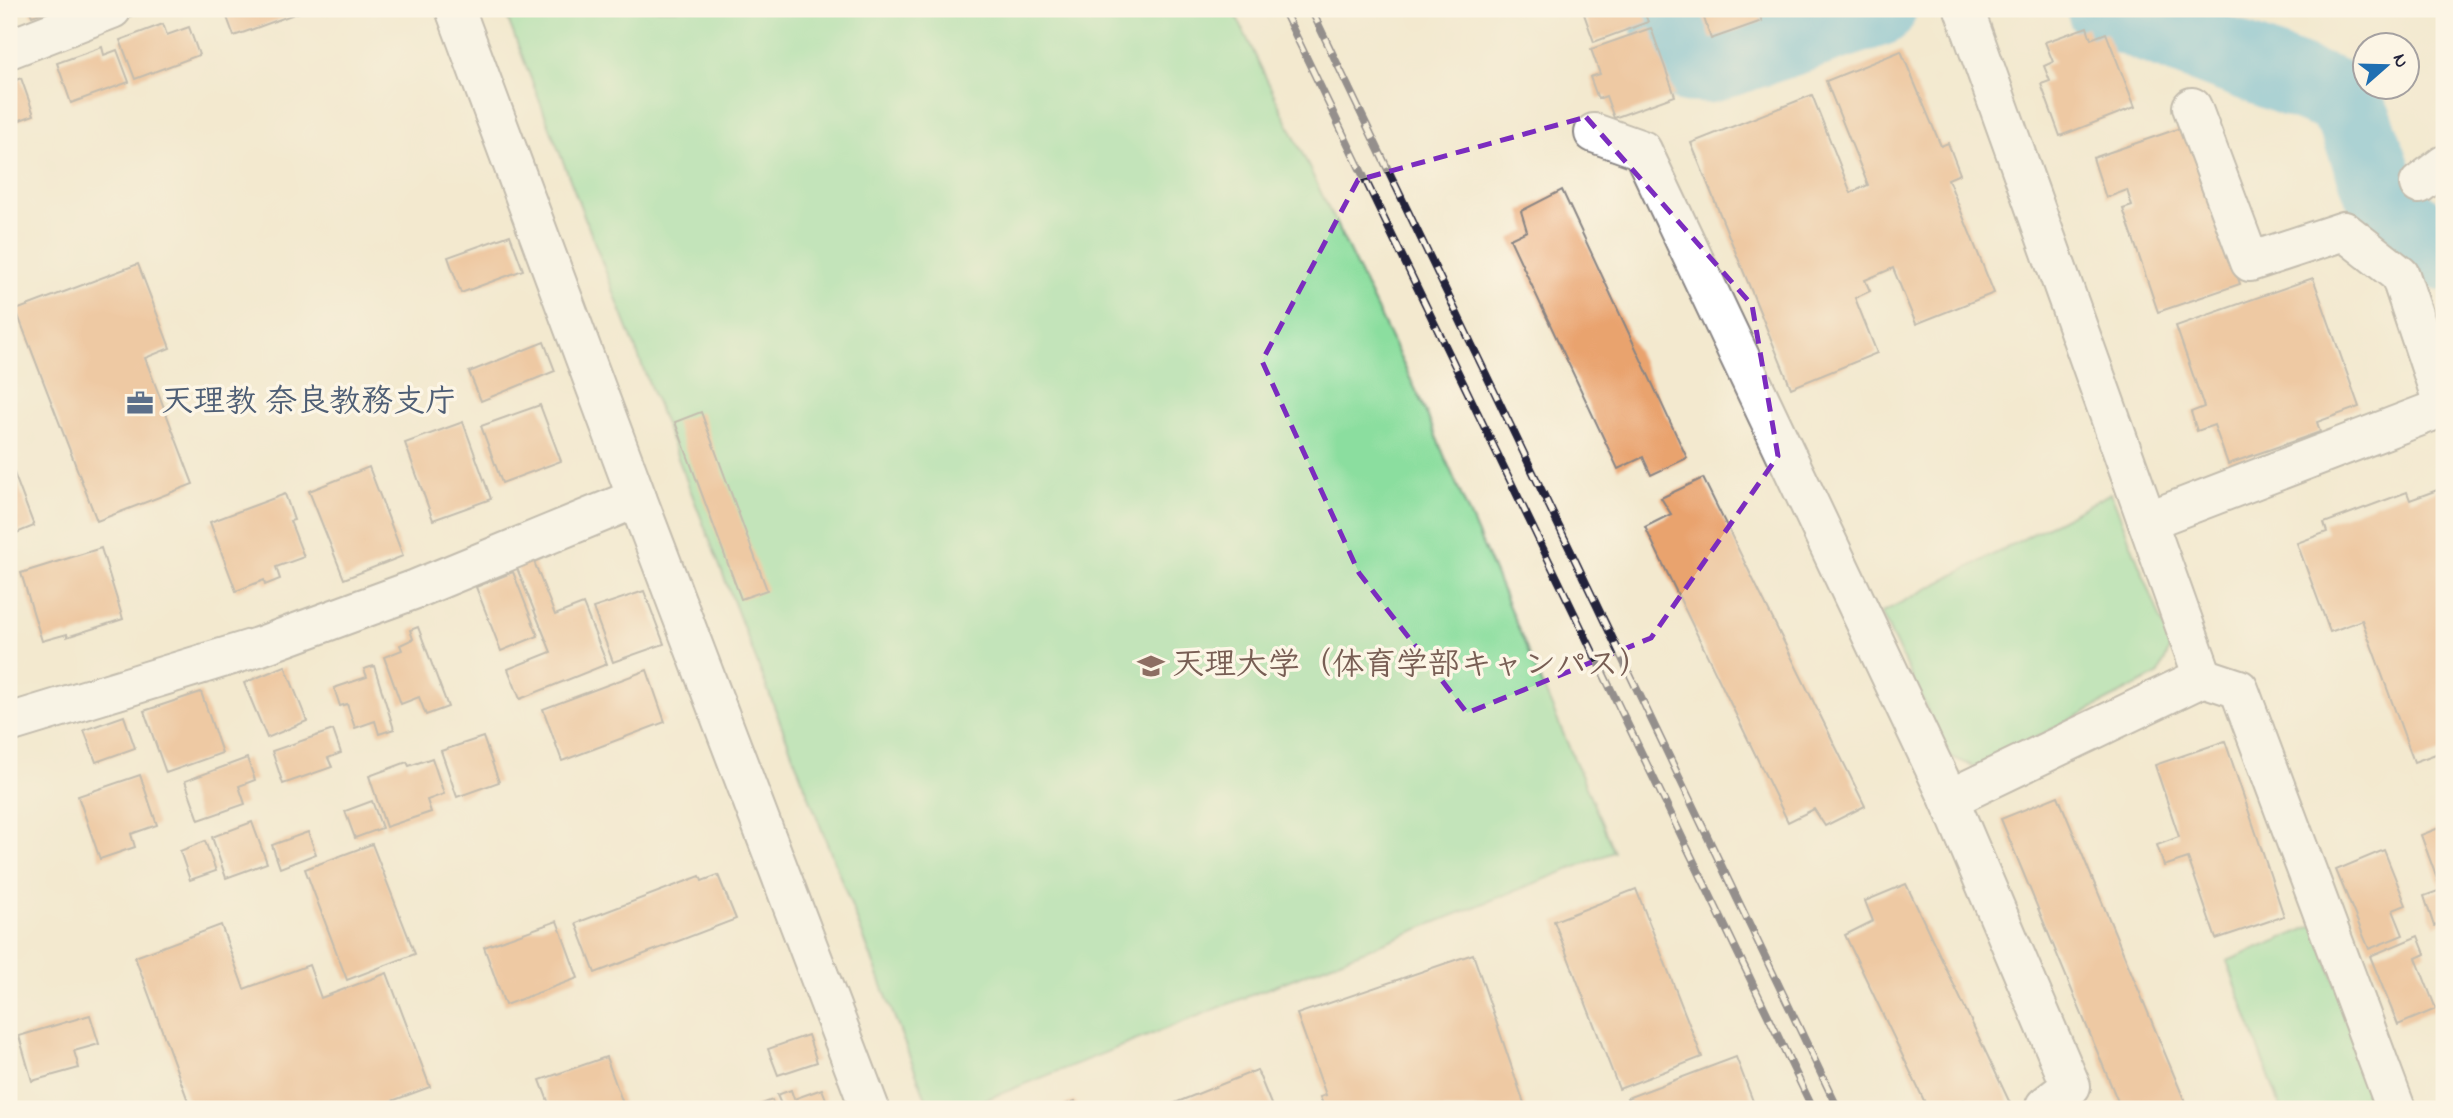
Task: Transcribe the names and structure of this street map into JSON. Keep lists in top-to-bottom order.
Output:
{
  "places": {
    "office": ["天理教 奈良教務支庁"],
    "school or university": ["天理大学（体育学部キャンパス）"]
  },
  "north": "right"
}
